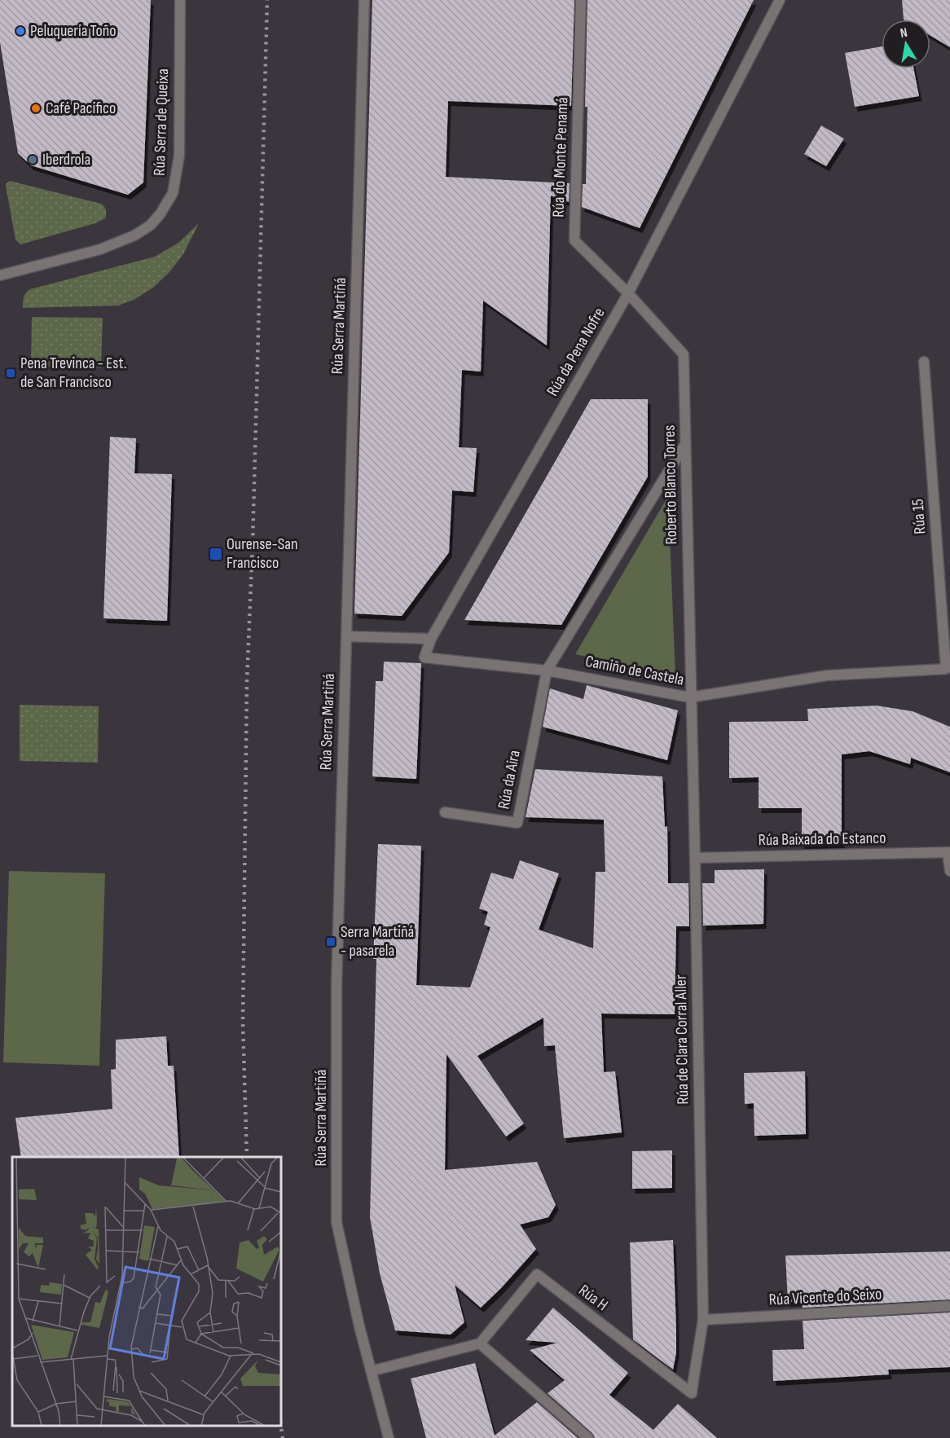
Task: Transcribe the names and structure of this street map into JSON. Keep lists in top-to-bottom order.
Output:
{
  "streets": {
    "street": [
      "Rúa Serra de Queixa",
      "Rúa do Monte Penamá",
      "Rúa Serra Martiñá",
      "Rúa da Pena Nofre",
      "Roberto Blanco Torres",
      "Rúa 15",
      "Camiño de Castela",
      "Rúa da Aira",
      "Rúa Baixada do Estanco",
      "Rúa de Clara Corral Aller",
      "Rúa Vicente do Seixo",
      "Rúa H"
    ]
  },
  "crossings": [
    ["Rúa do Monte Penamá", "Rúa da Pena Nofre"],
    ["Rúa do Monte Penamá", "Roberto Blanco Torres"],
    ["Rúa da Pena Nofre", "Roberto Blanco Torres"],
    ["Rúa da Pena Nofre", "Camiño de Castela"],
    ["Roberto Blanco Torres", "Camiño de Castela"],
    ["Roberto Blanco Torres", "Rúa de Clara Corral Aller"],
    ["Rúa 15", "Camiño de Castela"],
    ["Camiño de Castela", "Rúa da Aira"],
    ["Camiño de Castela", "Rúa de Clara Corral Aller"],
    ["Rúa Baixada do Estanco", "Rúa de Clara Corral Aller"],
    ["Rúa de Clara Corral Aller", "Rúa Vicente do Seixo"],
    ["Rúa de Clara Corral Aller", "Rúa H"]
  ],
  "places": {
    "other": ["Peluquería Toño", "Café Pacífico", "Iberdrola"],
    "transit": ["Pena Trevinca - Est. de San Francisco", "Ourense-San Francisco", "Serra Martiñá - pasarela"]
  },
  "north": "top"
}
